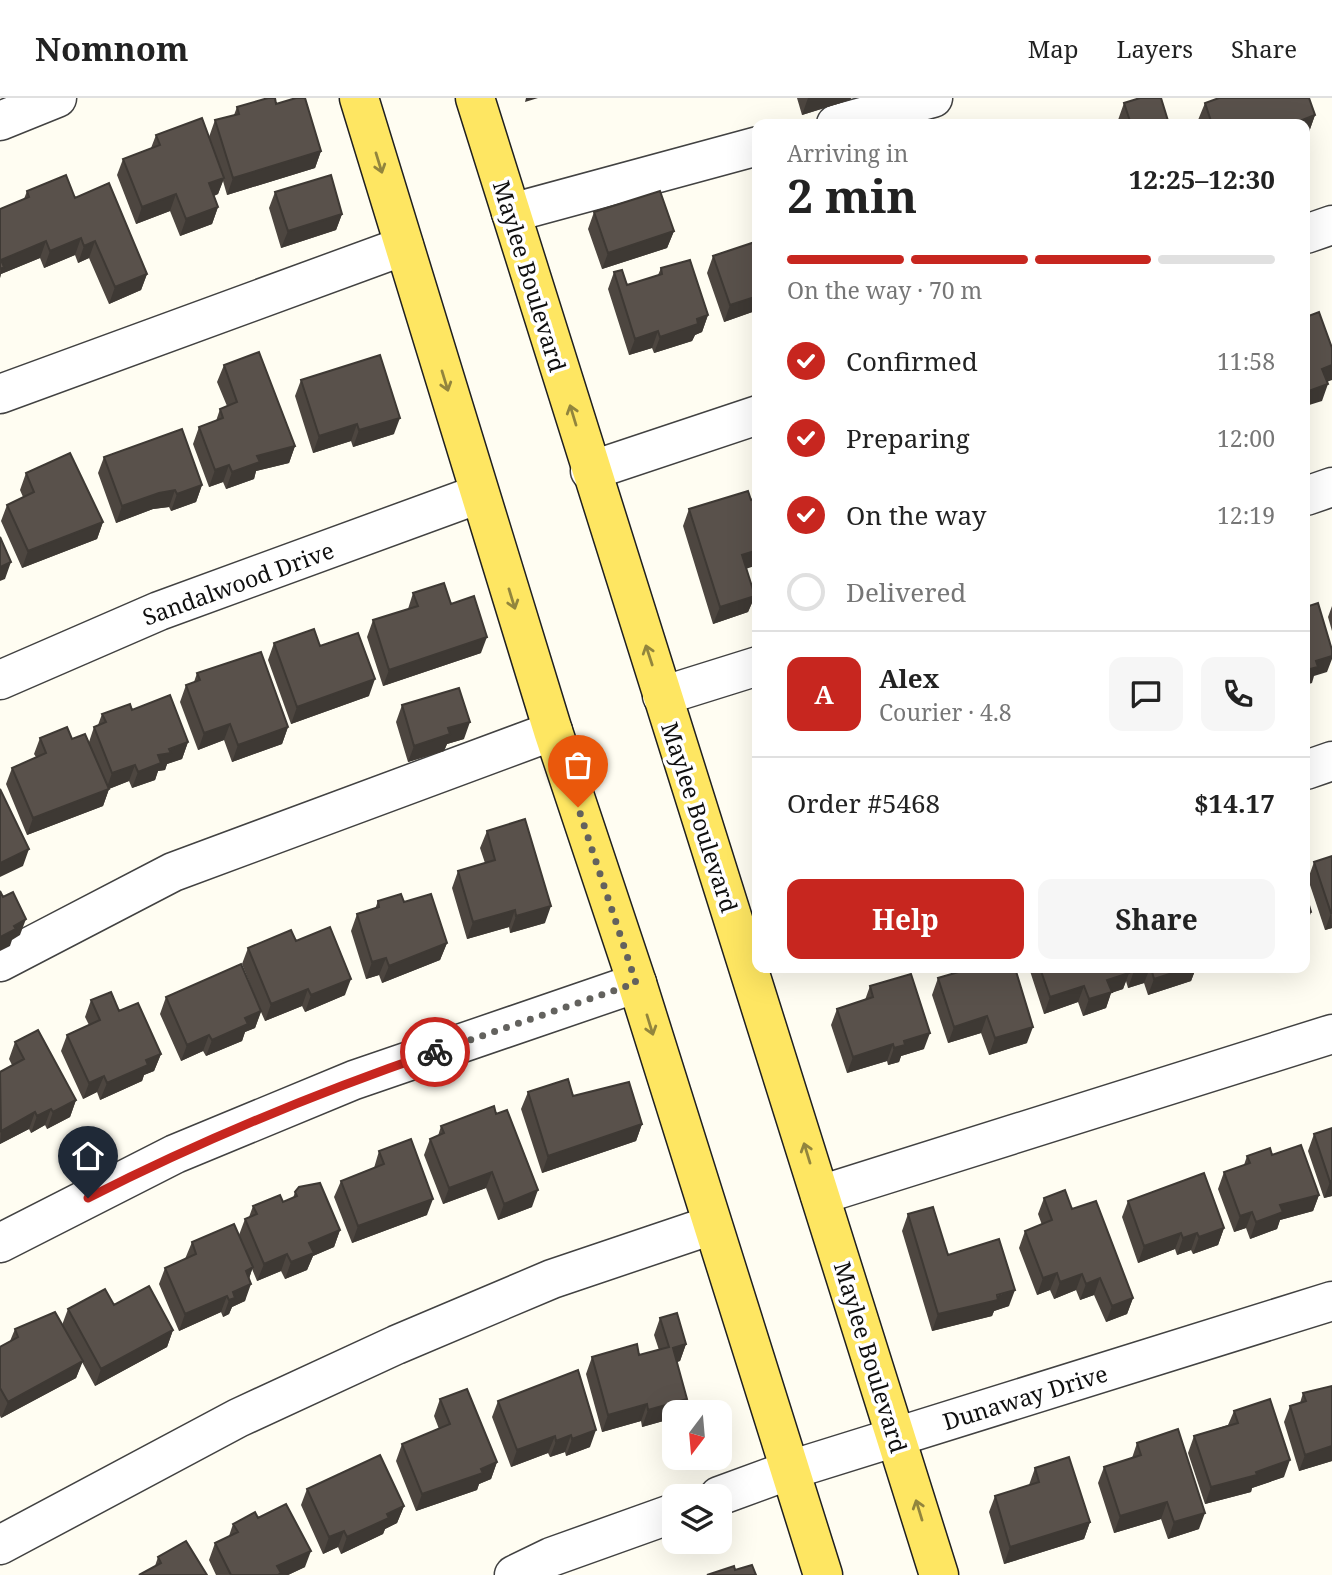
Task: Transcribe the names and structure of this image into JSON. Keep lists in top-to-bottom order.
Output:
{
  "streets": {
    "main road": ["Maylee Boulevard"],
    "street": ["Sandalwood Drive", "Dunaway Drive"]
  },
  "crossings": [
    ["Maylee Boulevard", "Dunaway Drive"]
  ],
  "north": "bottom",
  "page": {
    "header": "Nomnom",
    "nav": ["Map", "Layers", "Share"],
    "heading": ["2 min", "Arriving in", "12:25–12:30"],
    "panel": [
      "Alex",
      "Courier · 4.8",
      "Order #5468",
      "$14.17"
    ],
    "bar": "On the way · 70 m",
    "list": [
      ["Confirmed", "11:58"],
      ["Preparing", "12:00"],
      ["On the way", "12:19"],
      "Delivered"
    ],
    "round": "A",
    "buttons": ["Help", "Share"]
  }
}
